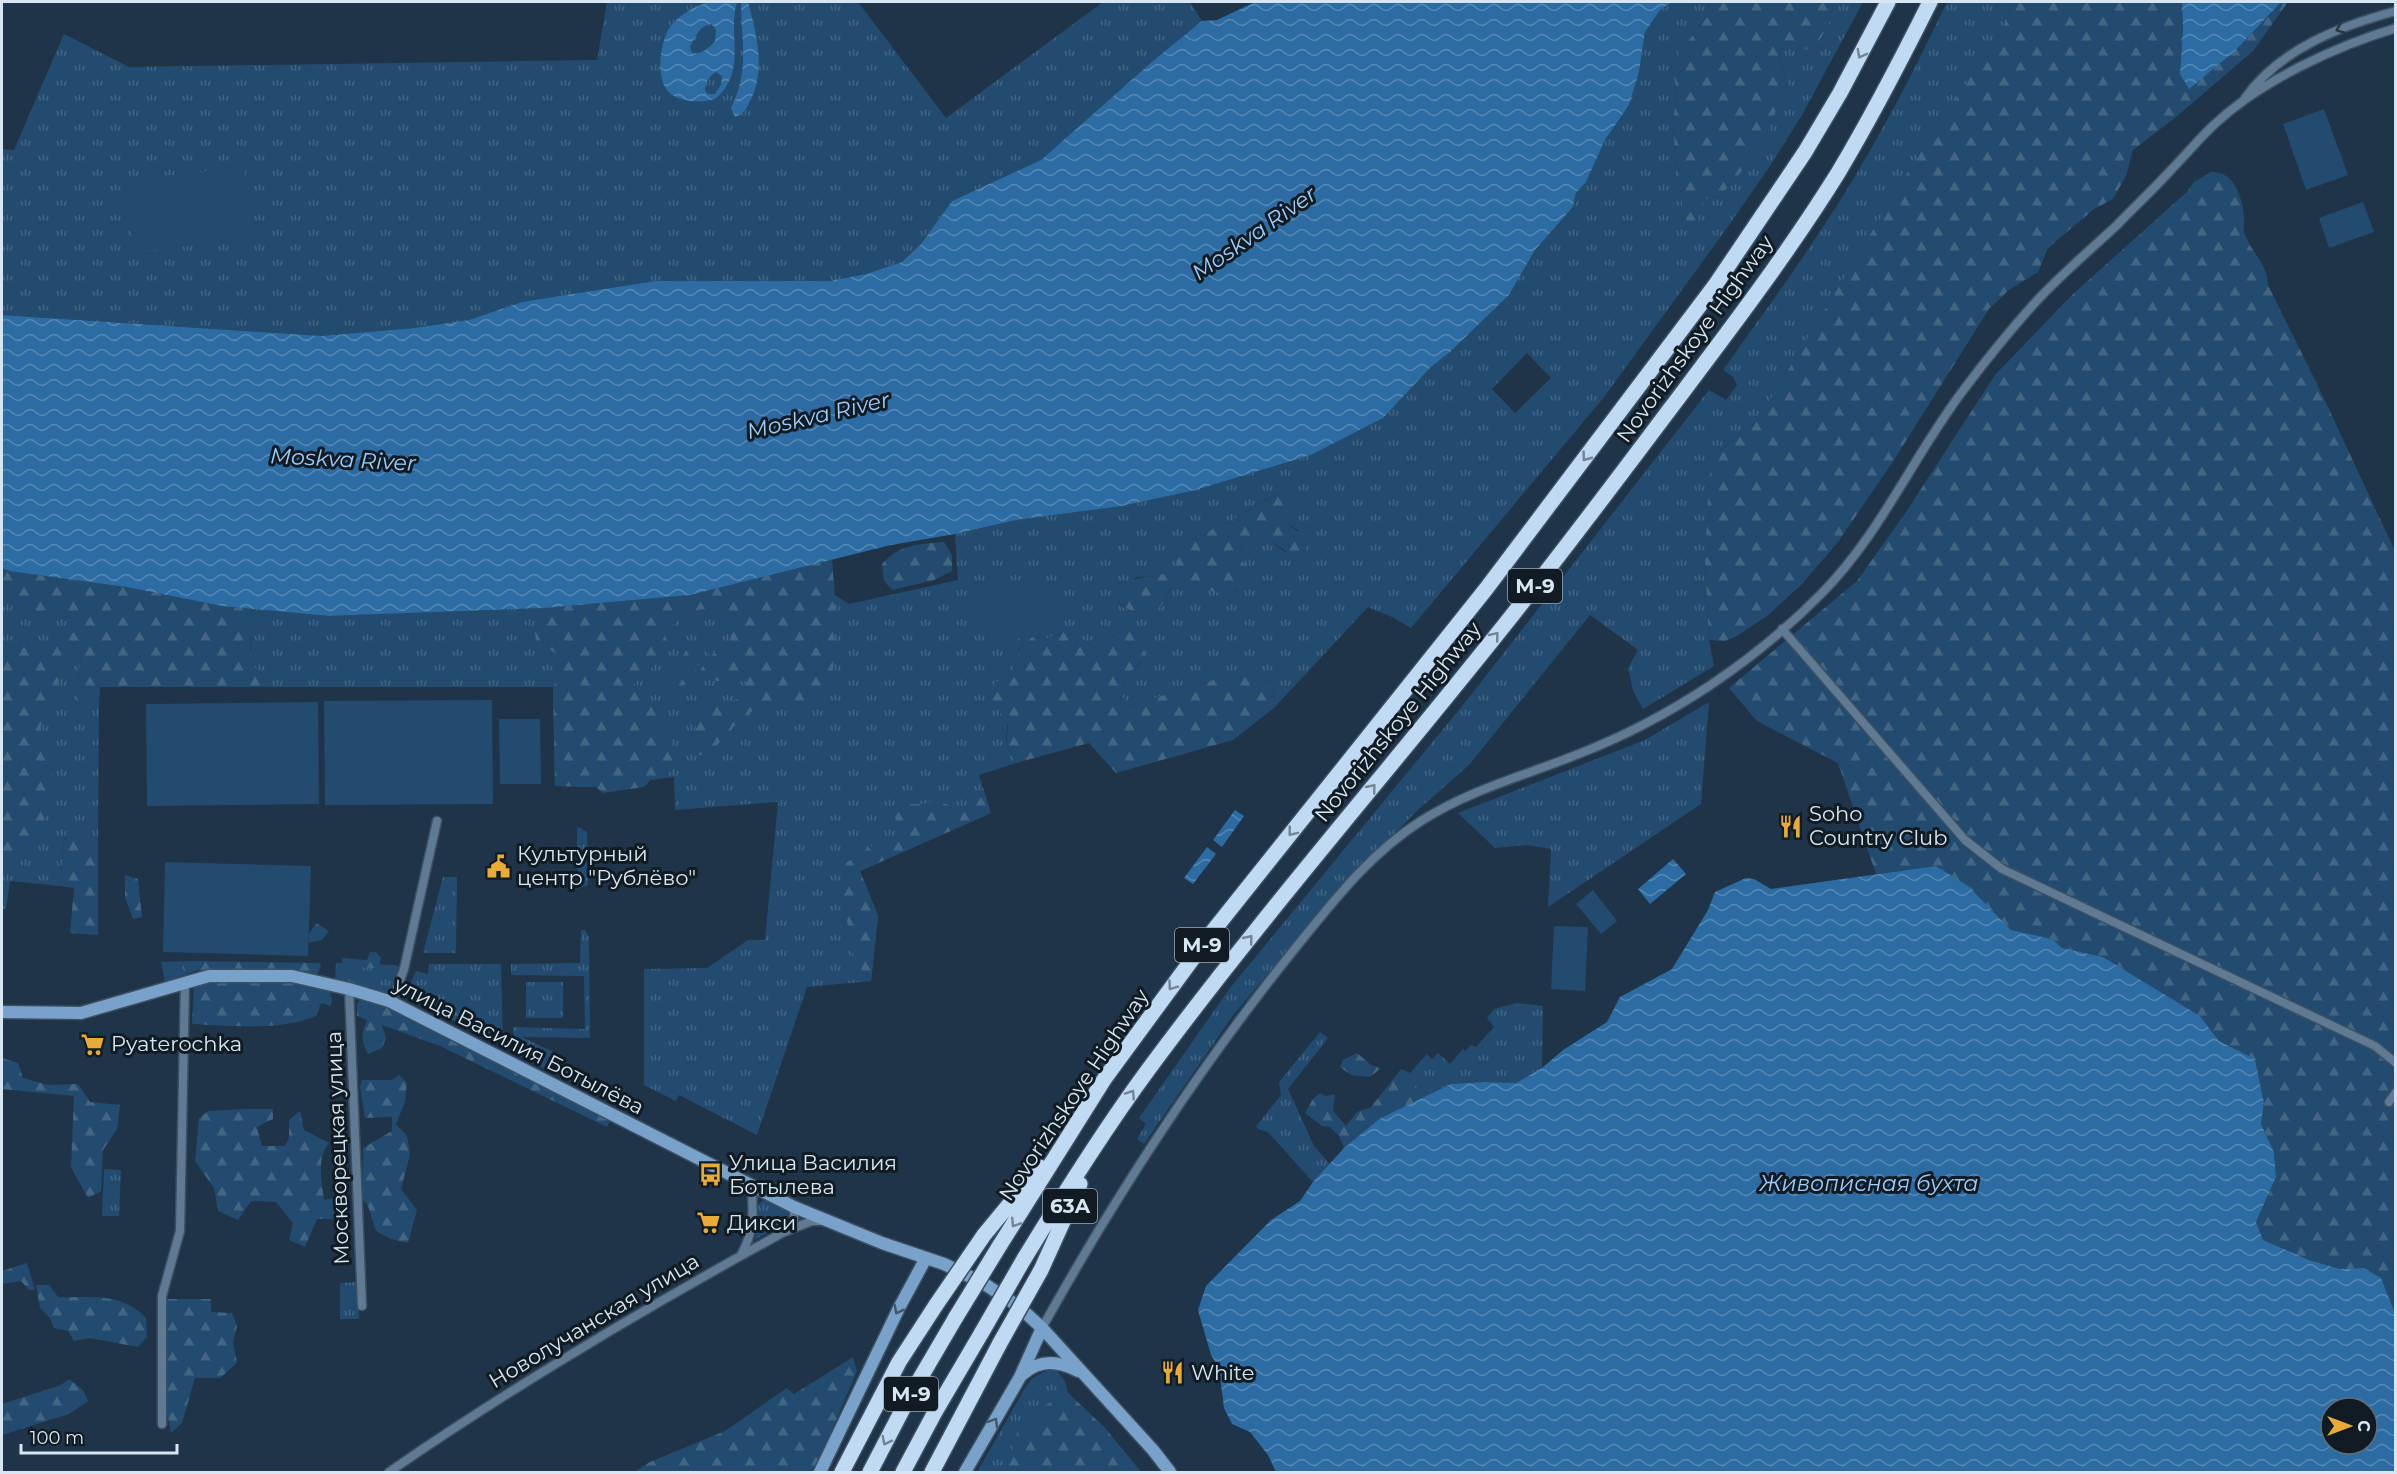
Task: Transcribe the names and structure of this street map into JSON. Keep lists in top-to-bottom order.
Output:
{
  "streets": {
    "highway": ["Novorizhskoye Highway", "М-9", "63A"],
    "street": ["улица Василия Ботылёва", "Москворецкая улица", "Новолучанская улица"]
  },
  "crossings": [
    ["Novorizhskoye Highway", "63A"],
    ["улица Василия Ботылёва", "Москворецкая улица"],
    ["улица Василия Ботылёва", "Новолучанская улица"]
  ],
  "water": ["Moskva River", "Живописная бухта"],
  "places": {
    "restaurant": ["Soho Country Club", "White"],
    "public building": ["Культурный центр \"Рублёво\""],
    "supermarket": ["Pyaterochka", "Дикси"],
    "bus stop": ["Улица Василия Ботылева"]
  },
  "scale_bar": "100 m",
  "north": "right"
}
